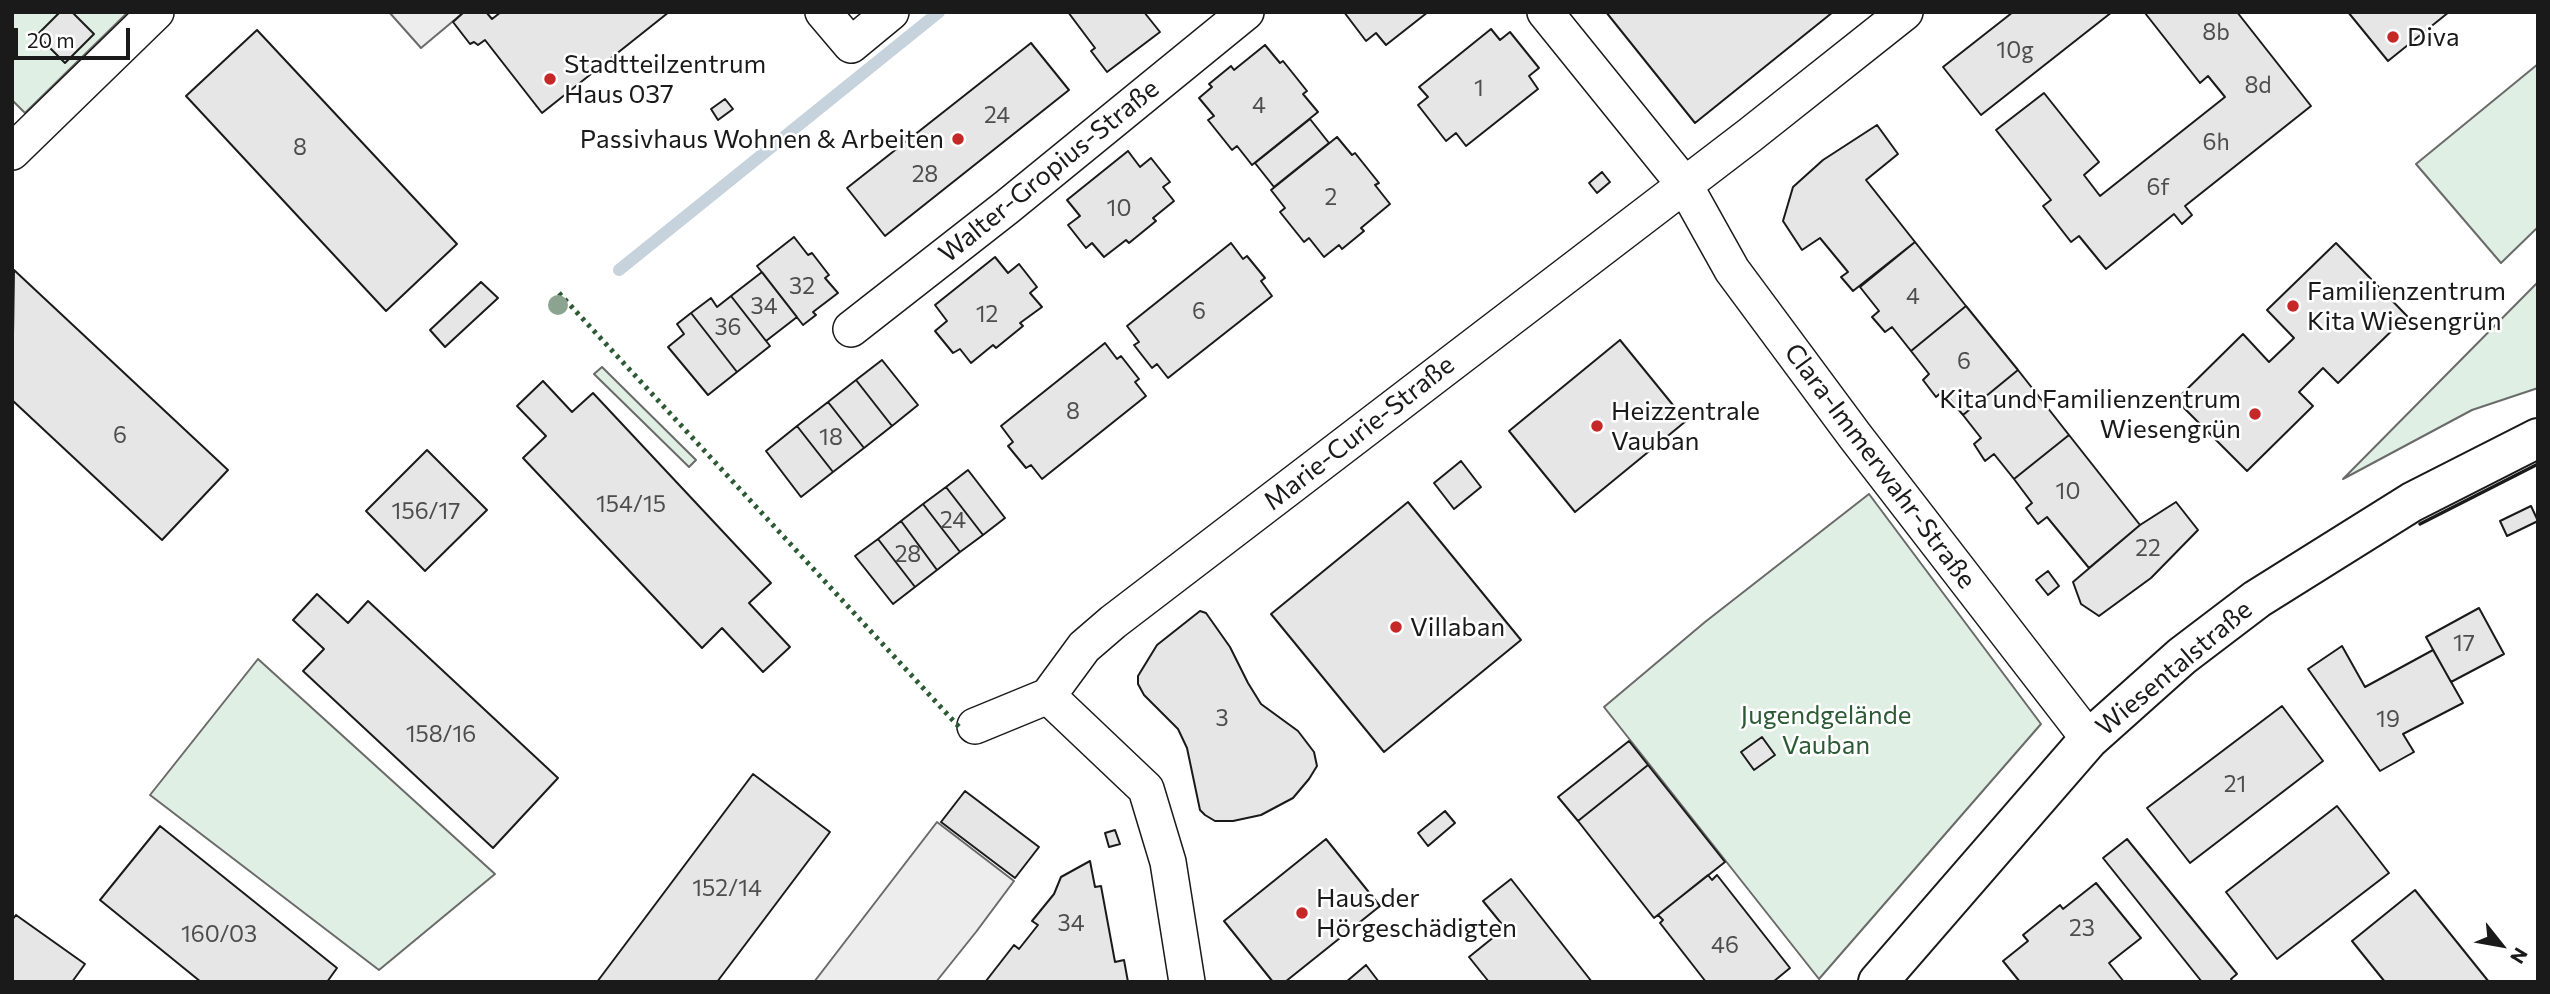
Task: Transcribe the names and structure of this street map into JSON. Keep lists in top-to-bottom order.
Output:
{
  "streets": {
    "main road": ["Wiesentalstraße"],
    "street": ["Walter-Gropius-Straße", "Marie-Curie-Straße", "Clara-Immerwahr-Straße"]
  },
  "crossings": [
    ["Marie-Curie-Straße", "Clara-Immerwahr-Straße"],
    ["Clara-Immerwahr-Straße", "Wiesentalstraße"]
  ],
  "parks": ["Jugendgelände Vauban"],
  "places": [
    "Diva",
    "Stadtteilzentrum Haus 037",
    "Passivhaus Wohnen & Arbeiten",
    "Familienzentrum Kita Wiesengrün",
    "Kita und Familienzentrum Wiesengrün",
    "Heizzentrale Vauban",
    "Villaban",
    "Haus der Hörgeschädigten"
  ],
  "house_numbers": [
    "8b",
    "10g",
    "8d",
    "1",
    "4",
    "24",
    "6h",
    "8",
    "28",
    "6f",
    "2",
    "10",
    "32",
    "4",
    "34",
    "6",
    "12",
    "36",
    "6",
    "8",
    "6",
    "18",
    "10",
    "154/15",
    "156/17",
    "24",
    "22",
    "28",
    "17",
    "3",
    "19",
    "158/16",
    "21",
    "152/14",
    "34",
    "23",
    "160/03",
    "46"
  ],
  "scale_bar": "20 m",
  "north": "bottom right"
}
